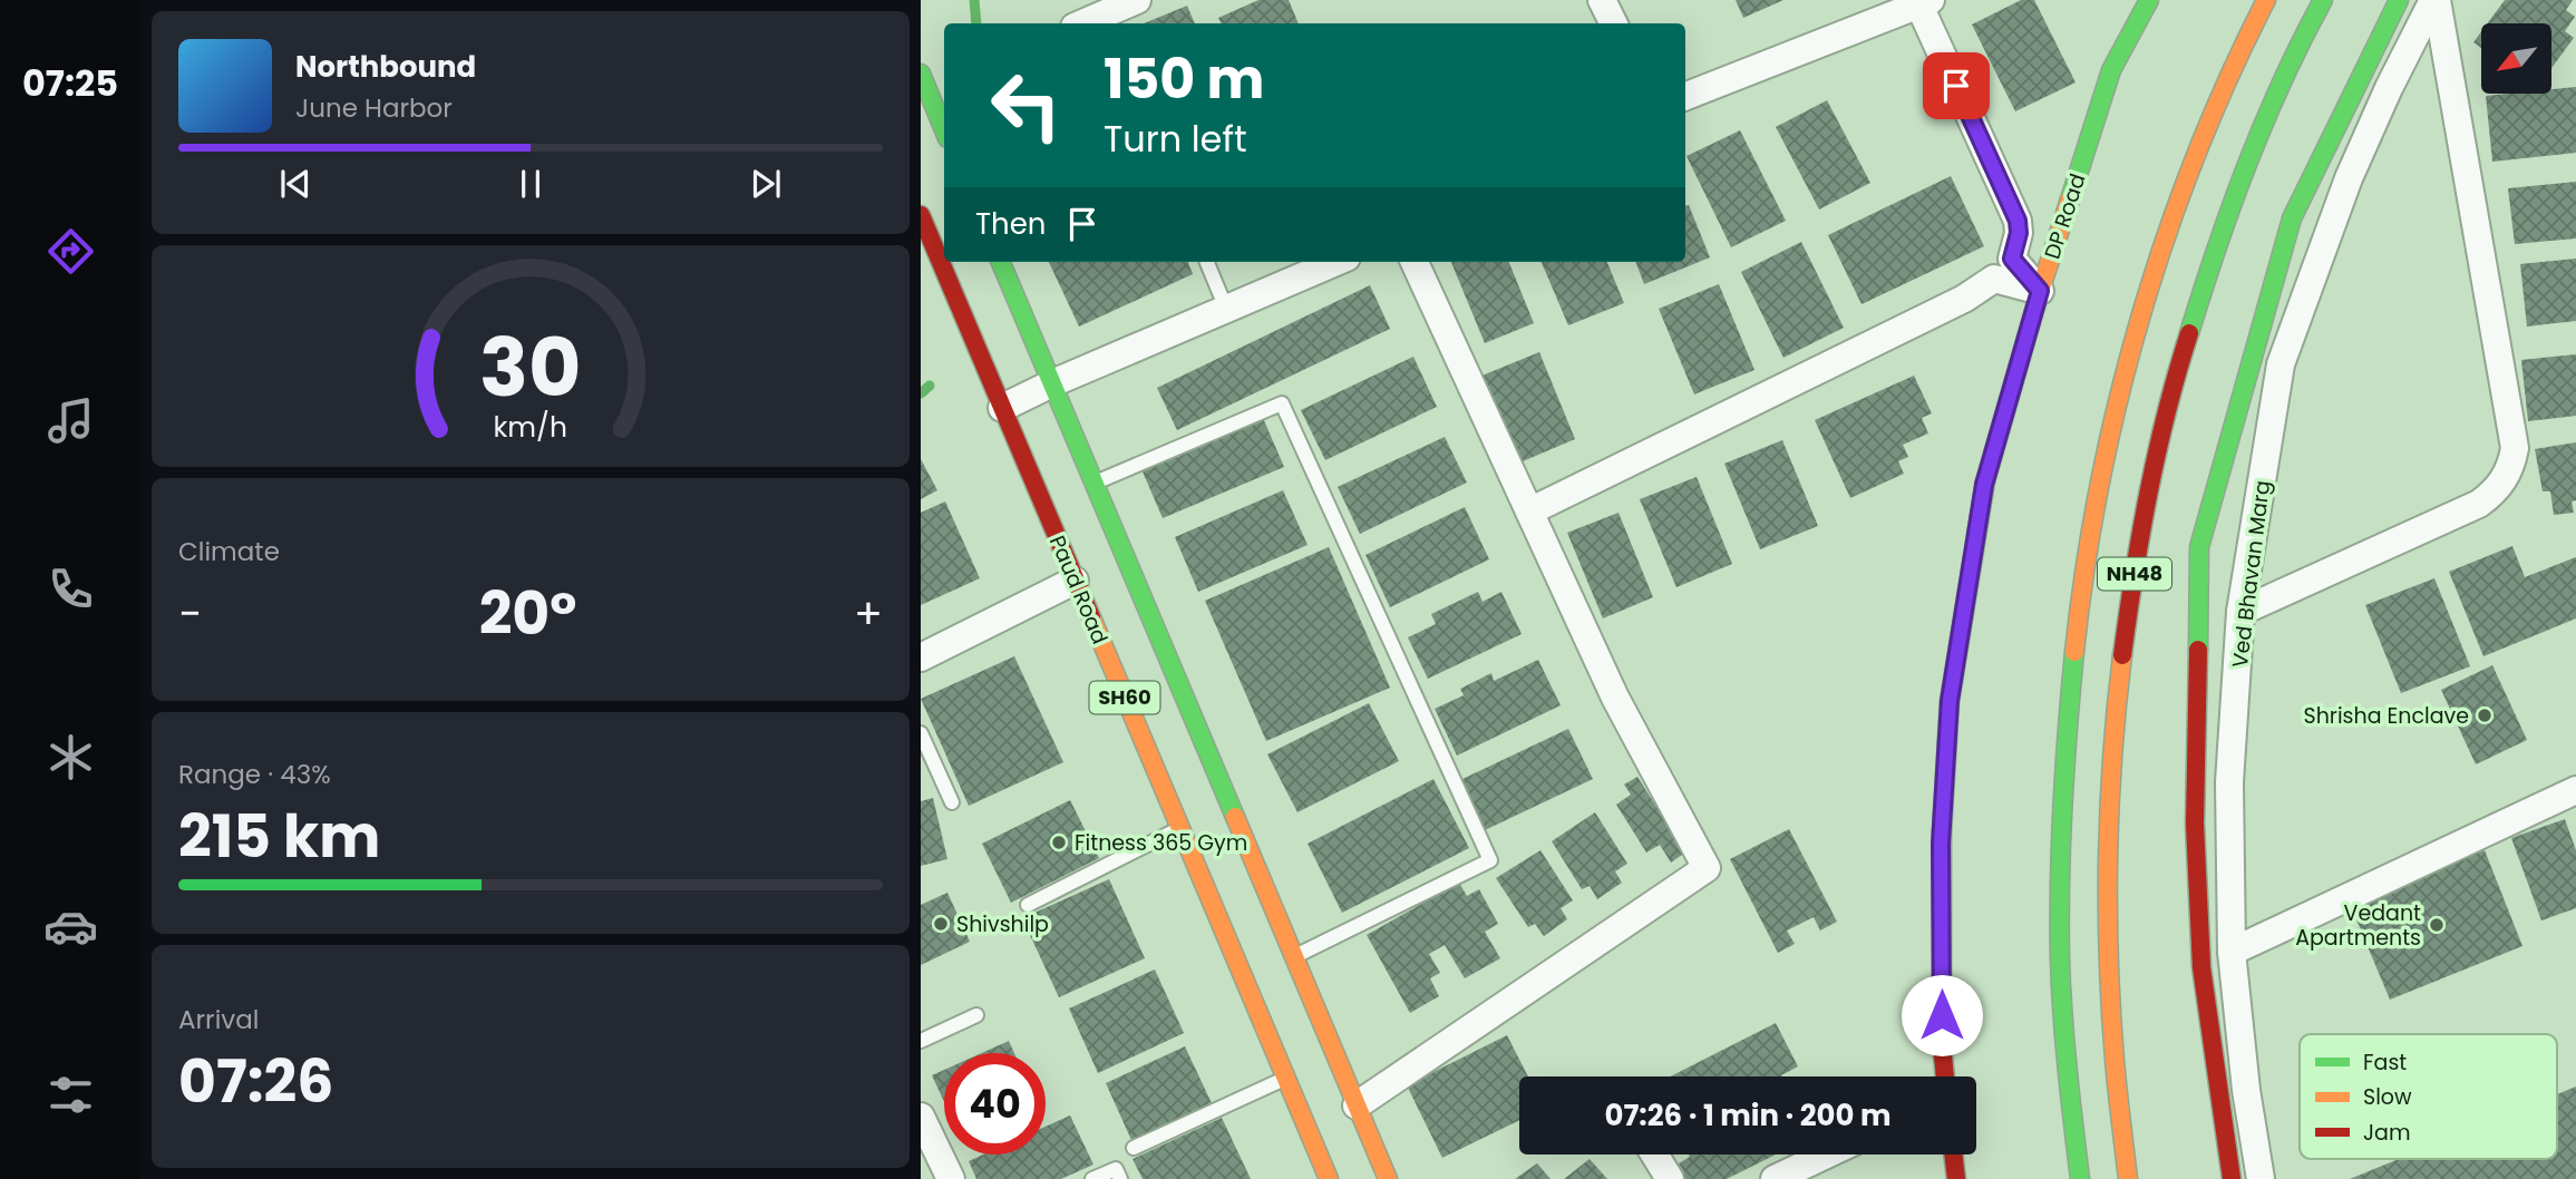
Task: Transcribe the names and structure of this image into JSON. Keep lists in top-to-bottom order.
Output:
{
  "streets": {
    "main road": [
      "DP Road",
      "NH48",
      "Paud Road",
      "SH60"
    ],
    "street": ["Ved Bhavan Marg"]
  },
  "places": [
    "Shrisha Enclave",
    "Fitness 365 Gym",
    "Shivshilp",
    "Vedant Apartments"
  ],
  "legend": ["Fast", "Slow", "Jam"],
  "north": "bottom left",
  "page": {
    "tabs": "07:25",
    "turn": ["150 m", "Turn left"],
    "song": ["Northbound", "June Harbor"],
    "then": "Then",
    "tile": [
      "Climate",
      ["Range · 43%", "215 km"],
      ["Arrival", "07:26"]
    ],
    "heat": ["−", "20°", "+"],
    "limit": "40",
    "trip": "07:26 · 1 min · 200 m",
    "gauge": ["30", "km/h"]
  }
}
